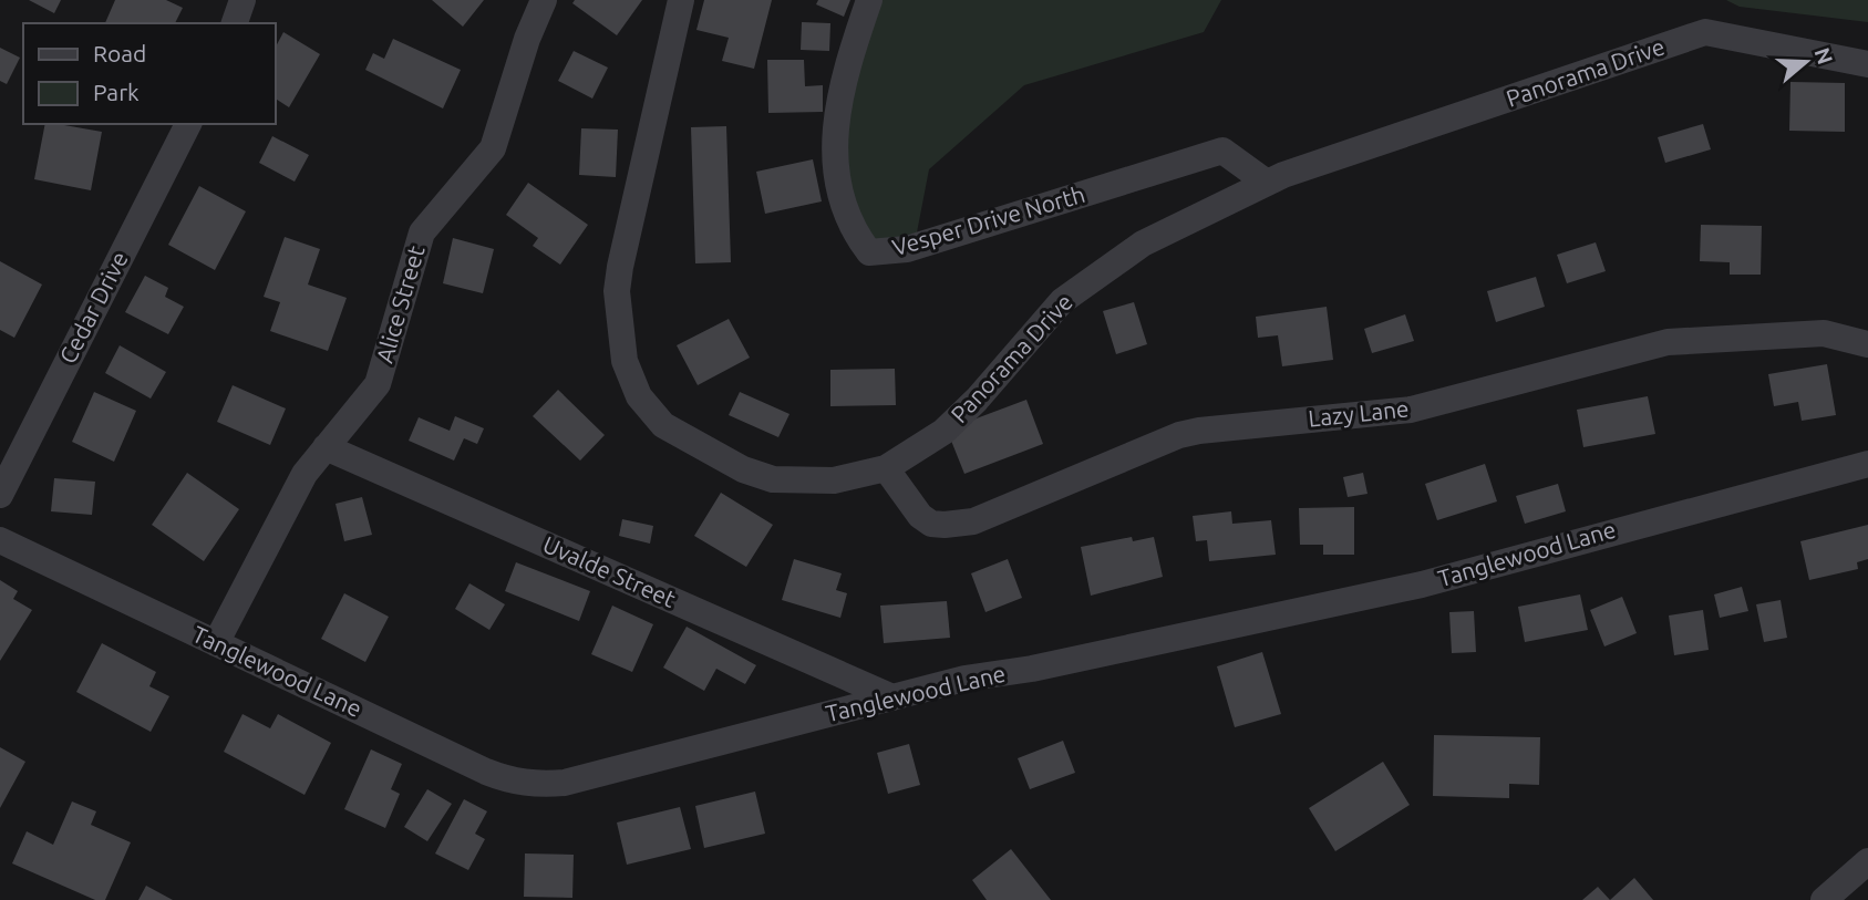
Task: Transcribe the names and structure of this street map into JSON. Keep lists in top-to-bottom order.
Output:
{
  "streets": {
    "street": [
      "Panorama Drive",
      "Vesper Drive North",
      "Alice Street",
      "Cedar Drive",
      "Lazy Lane",
      "Tanglewood Lane",
      "Uvalde Street"
    ]
  },
  "crossings": [
    ["Panorama Drive", "Vesper Drive North"],
    ["Panorama Drive", "Lazy Lane"],
    ["Alice Street", "Tanglewood Lane"],
    ["Alice Street", "Uvalde Street"],
    ["Tanglewood Lane", "Uvalde Street"]
  ],
  "legend": ["Road", "Park"],
  "north": "right"
}
